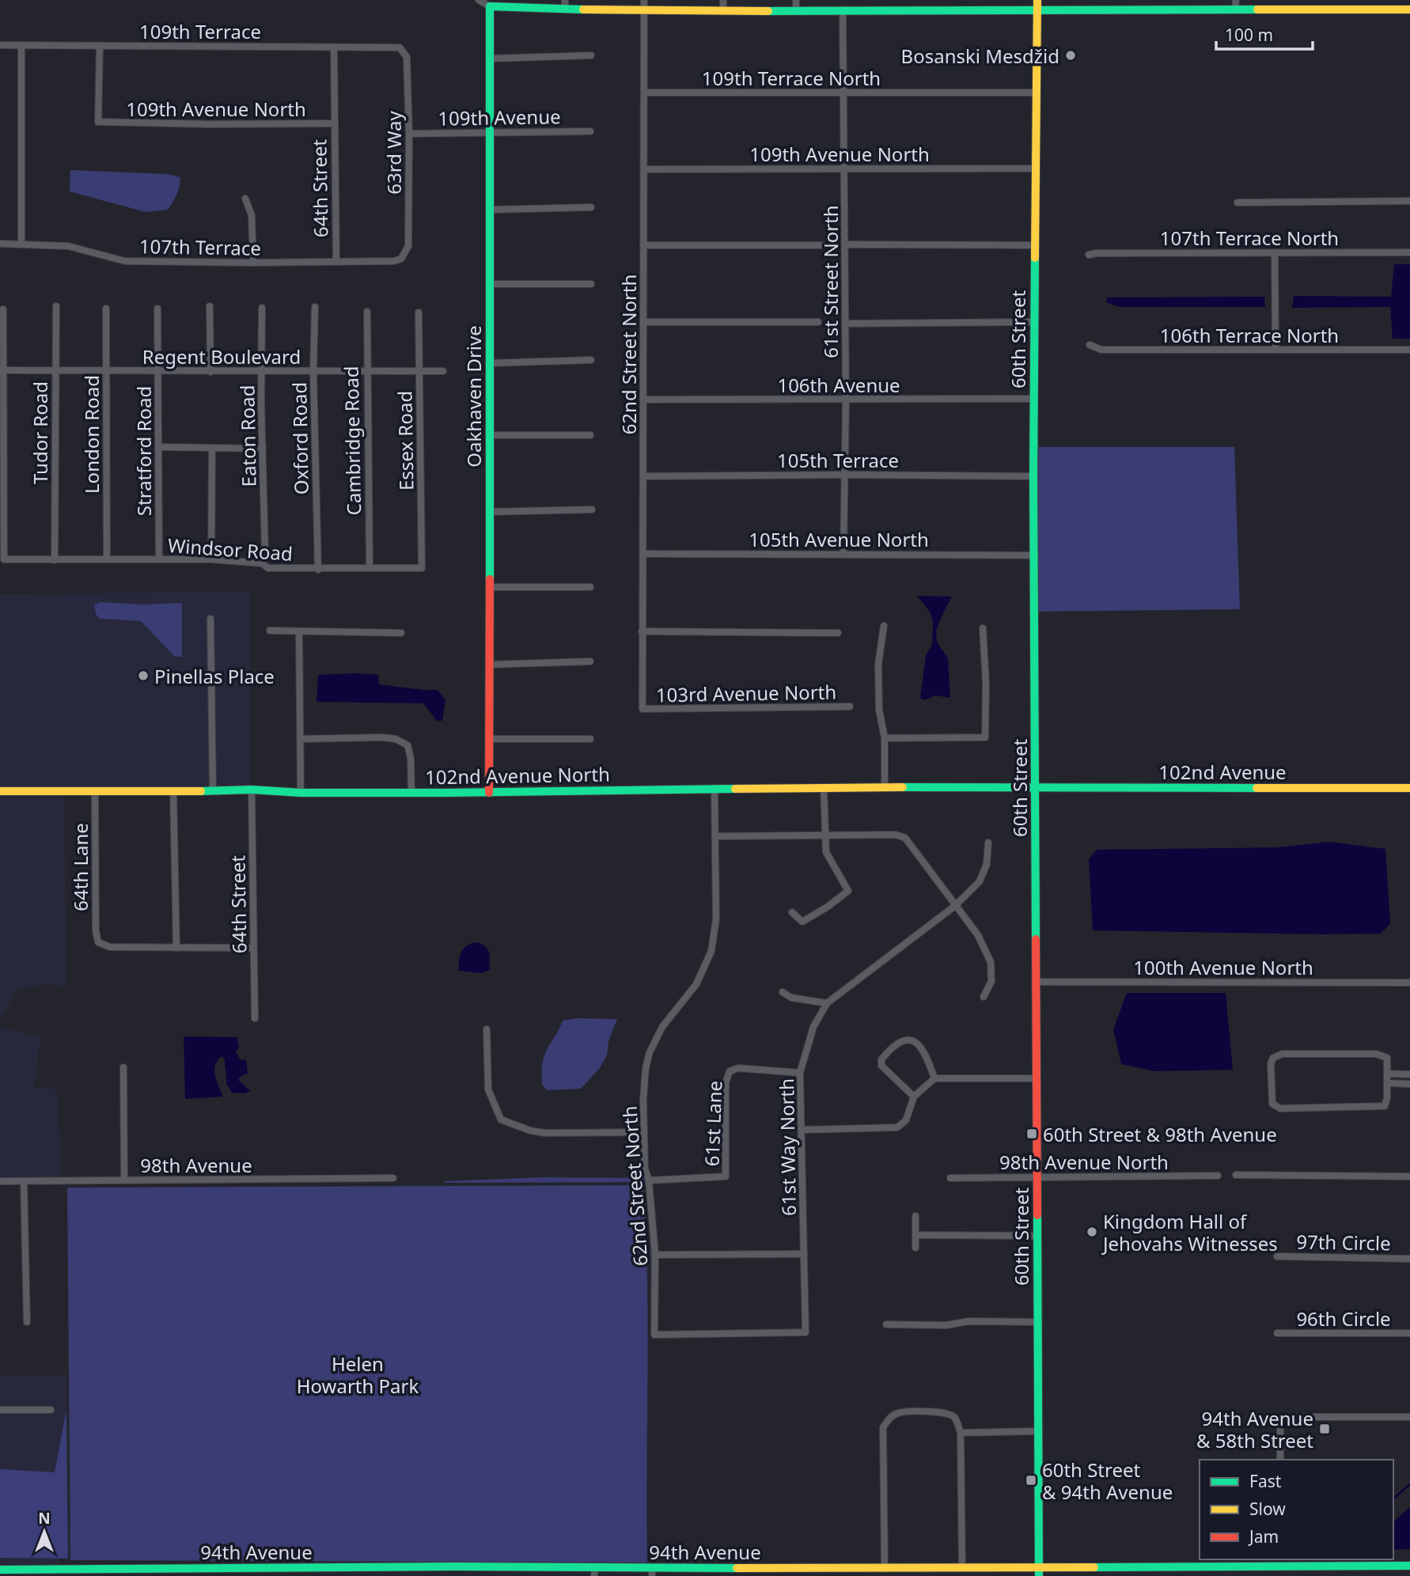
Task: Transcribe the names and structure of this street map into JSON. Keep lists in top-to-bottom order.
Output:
{
  "streets": {
    "street": [
      "109th Terrace",
      "109th Terrace North",
      "109th Avenue North",
      "109th Avenue",
      "63rd Way",
      "64th Street",
      "107th Terrace North",
      "107th Terrace",
      "61st Street North",
      "106th Terrace North",
      "60th Street",
      "62nd Street North",
      "Regent Boulevard",
      "106th Avenue",
      "Oakhaven Drive",
      "Tudor Road",
      "London Road",
      "Eaton Road",
      "Oxford Road",
      "Cambridge Road",
      "Essex Road",
      "Stratford Road",
      "105th Terrace",
      "105th Avenue North",
      "Windsor Road",
      "103rd Avenue North",
      "102nd Avenue",
      "102nd Avenue North",
      "64th Lane",
      "100th Avenue North",
      "61st Lane",
      "61st Way North",
      "98th Avenue North",
      "98th Avenue",
      "97th Circle",
      "96th Circle",
      "94th Avenue"
    ]
  },
  "crossings": [
    ["109th Terrace", "109th Avenue North"],
    ["109th Terrace", "63rd Way"],
    ["109th Terrace", "64th Street"],
    ["109th Terrace North", "61st Street North"],
    ["109th Terrace North", "60th Street"],
    ["109th Terrace North", "62nd Street North"],
    ["109th Avenue North", "64th Street"],
    ["109th Avenue North", "61st Street North"],
    ["109th Avenue North", "60th Street"],
    ["109th Avenue North", "62nd Street North"],
    ["109th Avenue", "63rd Way"],
    ["109th Avenue", "Oakhaven Drive"],
    ["63rd Way", "107th Terrace"],
    ["64th Street", "107th Terrace"],
    ["64th Street", "102nd Avenue North"],
    ["61st Street North", "106th Avenue"],
    ["61st Street North", "105th Terrace"],
    ["61st Street North", "105th Avenue North"],
    ["60th Street", "106th Avenue"],
    ["60th Street", "105th Terrace"],
    ["60th Street", "105th Avenue North"],
    ["60th Street", "102nd Avenue"],
    ["60th Street", "102nd Avenue North"],
    ["60th Street", "100th Avenue North"],
    ["60th Street", "98th Avenue North"],
    ["60th Street", "94th Avenue"],
    ["62nd Street North", "106th Avenue"],
    ["62nd Street North", "105th Terrace"],
    ["62nd Street North", "105th Avenue North"],
    ["62nd Street North", "103rd Avenue North"],
    ["62nd Street North", "102nd Avenue North"],
    ["62nd Street North", "61st Lane"],
    ["62nd Street North", "61st Way North"],
    ["Regent Boulevard", "Tudor Road"],
    ["Regent Boulevard", "London Road"],
    ["Regent Boulevard", "Eaton Road"],
    ["Regent Boulevard", "Oxford Road"],
    ["Regent Boulevard", "Cambridge Road"],
    ["Regent Boulevard", "Essex Road"],
    ["Regent Boulevard", "Stratford Road"],
    ["Regent Boulevard", "Windsor Road"],
    ["Oakhaven Drive", "102nd Avenue North"],
    ["Tudor Road", "Windsor Road"],
    ["London Road", "Windsor Road"],
    ["Eaton Road", "Windsor Road"],
    ["Oxford Road", "Windsor Road"],
    ["Cambridge Road", "Windsor Road"],
    ["Essex Road", "Windsor Road"],
    ["Stratford Road", "Windsor Road"],
    ["102nd Avenue", "102nd Avenue North"],
    ["102nd Avenue North", "64th Lane"],
    ["61st Lane", "61st Way North"]
  ],
  "parks": ["Helen Howarth Park"],
  "places": {
    "other": ["Bosanski Mesdžid", "Pinellas Place", "Kingdom Hall of Jehovahs Witnesses"],
    "transit": ["60th Street & 98th Avenue", "94th Avenue & 58th Street", "60th Street & 94th Avenue"]
  },
  "legend": ["Fast", "Slow", "Jam"],
  "scale_bar": "100 m",
  "north": "top"
}
